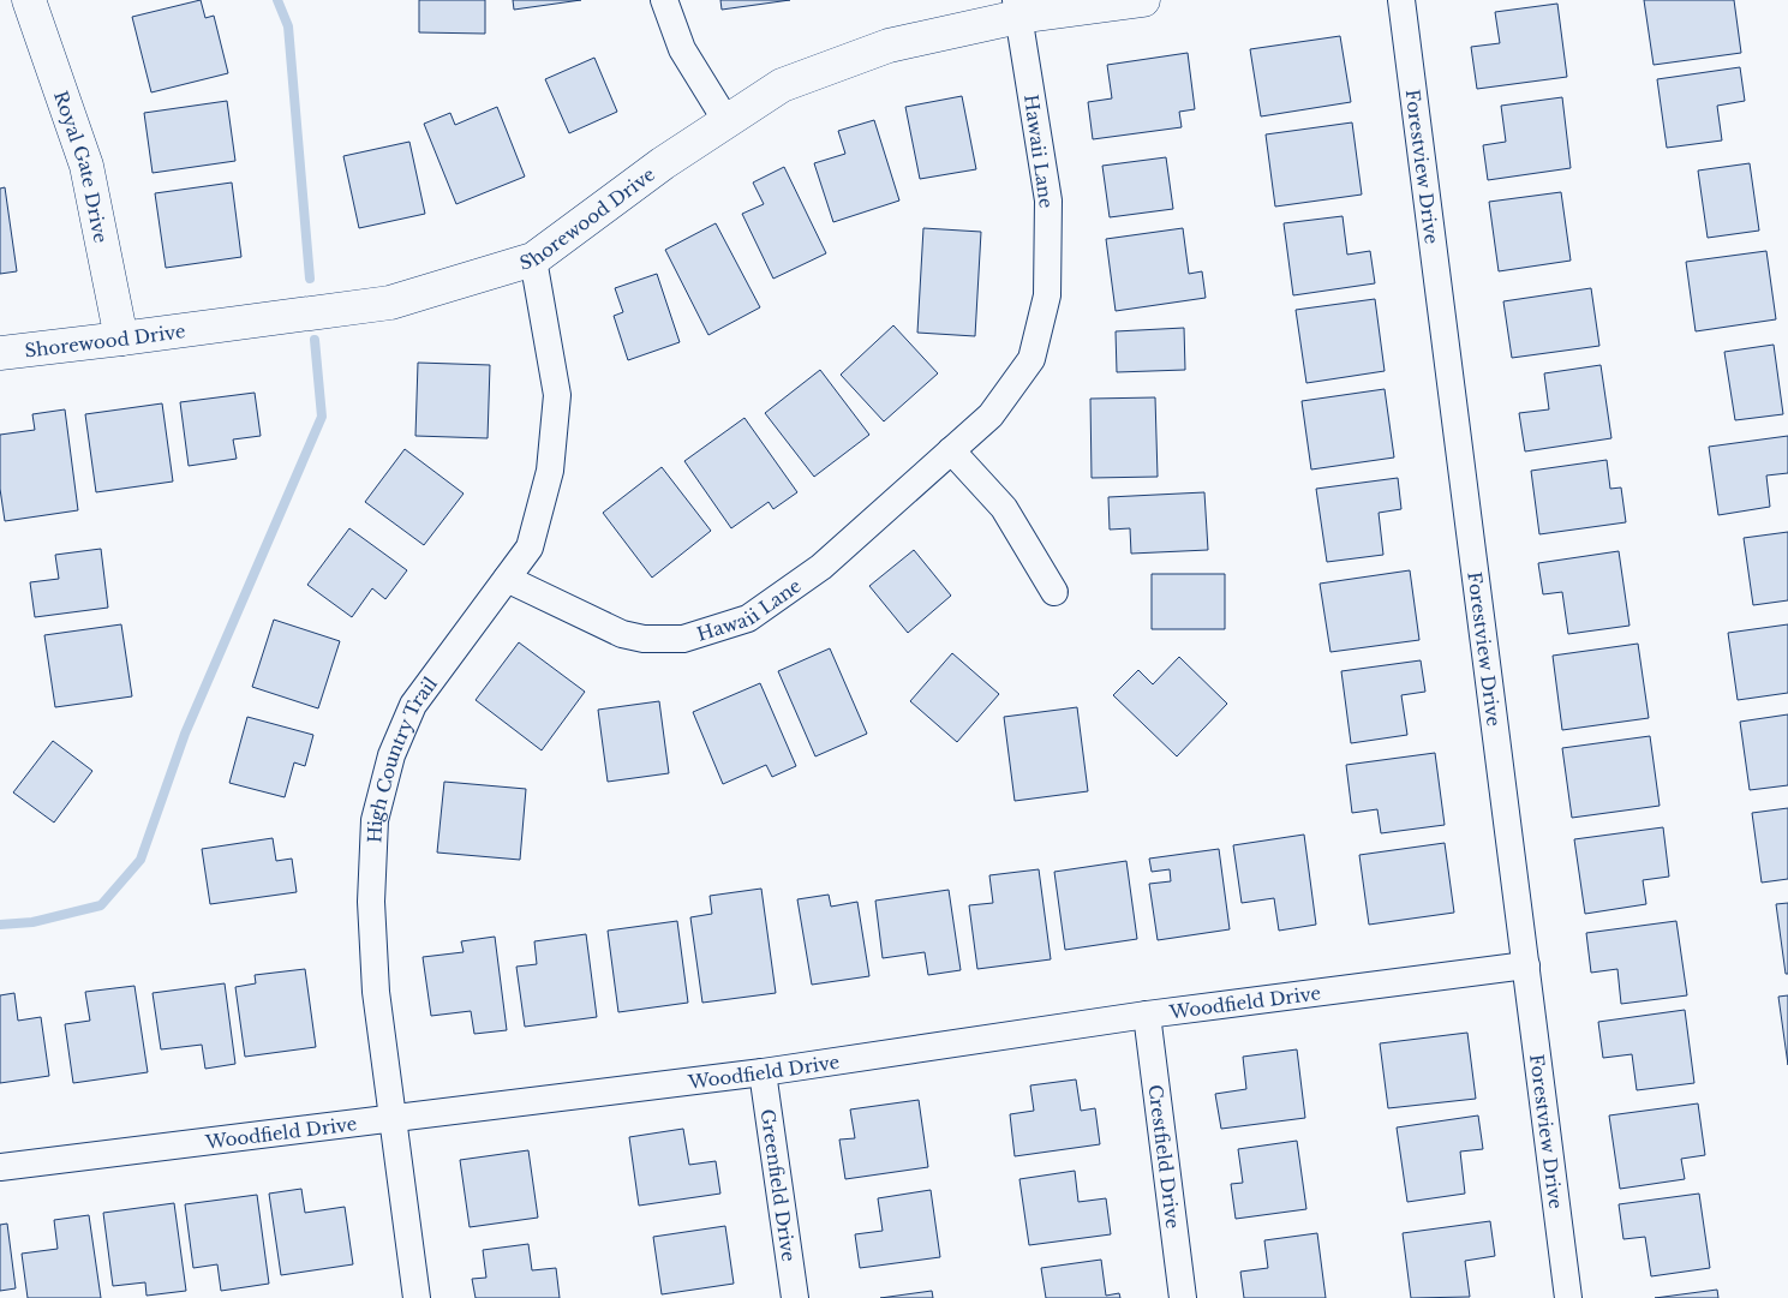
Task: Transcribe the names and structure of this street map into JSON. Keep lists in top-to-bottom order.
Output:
{
  "streets": {
    "street": [
      "Hawaii Lane",
      "Forestview Drive",
      "Royal Gate Drive",
      "Shorewood Drive",
      "High Country Trail",
      "Woodfield Drive",
      "Crestfield Drive",
      "Greenfield Drive"
    ]
  },
  "crossings": [
    ["Hawaii Lane", "Shorewood Drive"],
    ["Hawaii Lane", "High Country Trail"],
    ["Forestview Drive", "Woodfield Drive"],
    ["Royal Gate Drive", "Shorewood Drive"],
    ["Shorewood Drive", "High Country Trail"],
    ["High Country Trail", "Woodfield Drive"],
    ["Woodfield Drive", "Crestfield Drive"],
    ["Woodfield Drive", "Greenfield Drive"]
  ]
}
